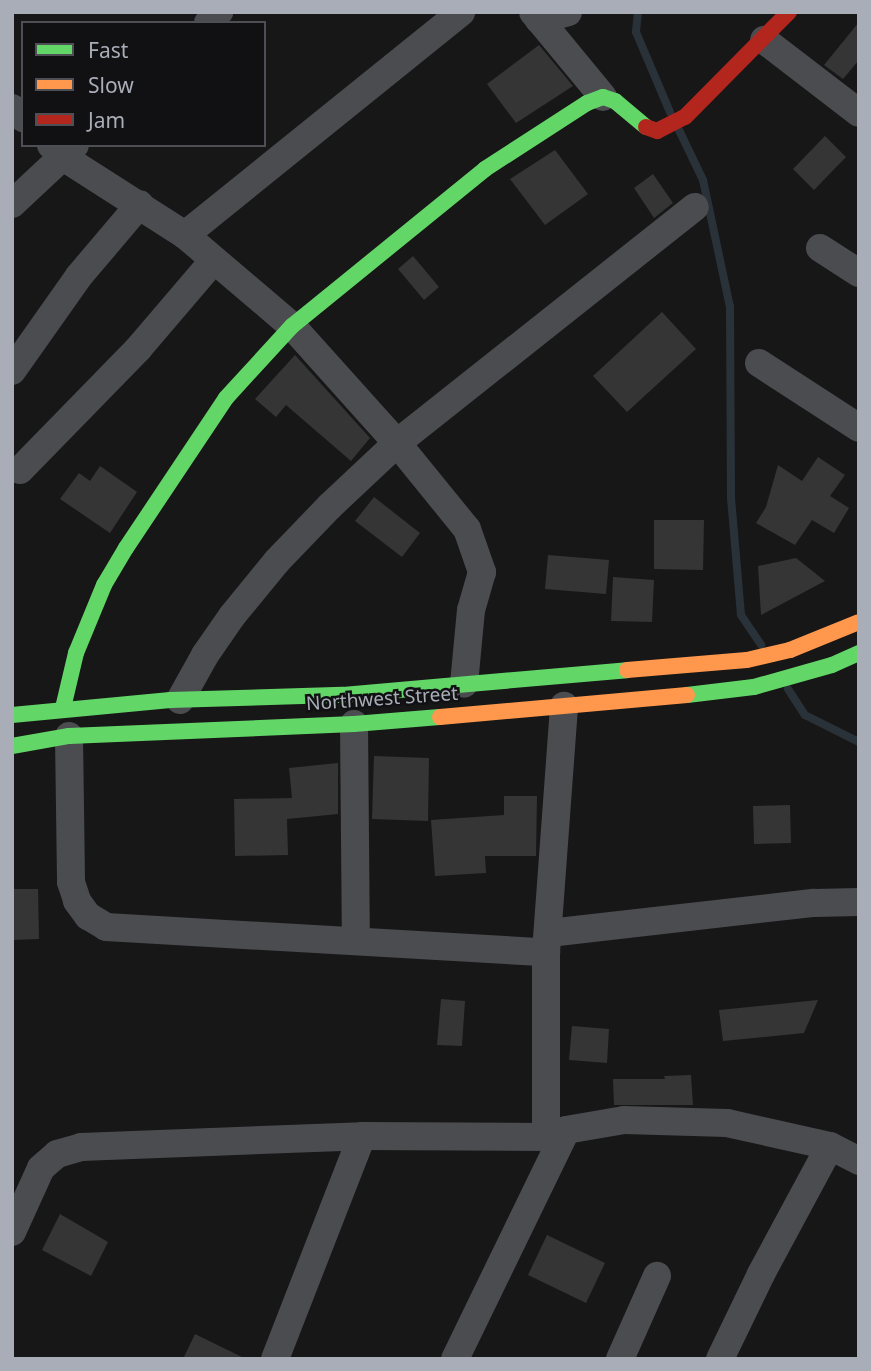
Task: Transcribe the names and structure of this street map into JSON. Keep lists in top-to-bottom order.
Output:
{
  "streets": {
    "main road": ["Northwest Street"]
  },
  "legend": ["Fast", "Slow", "Jam"]
}
